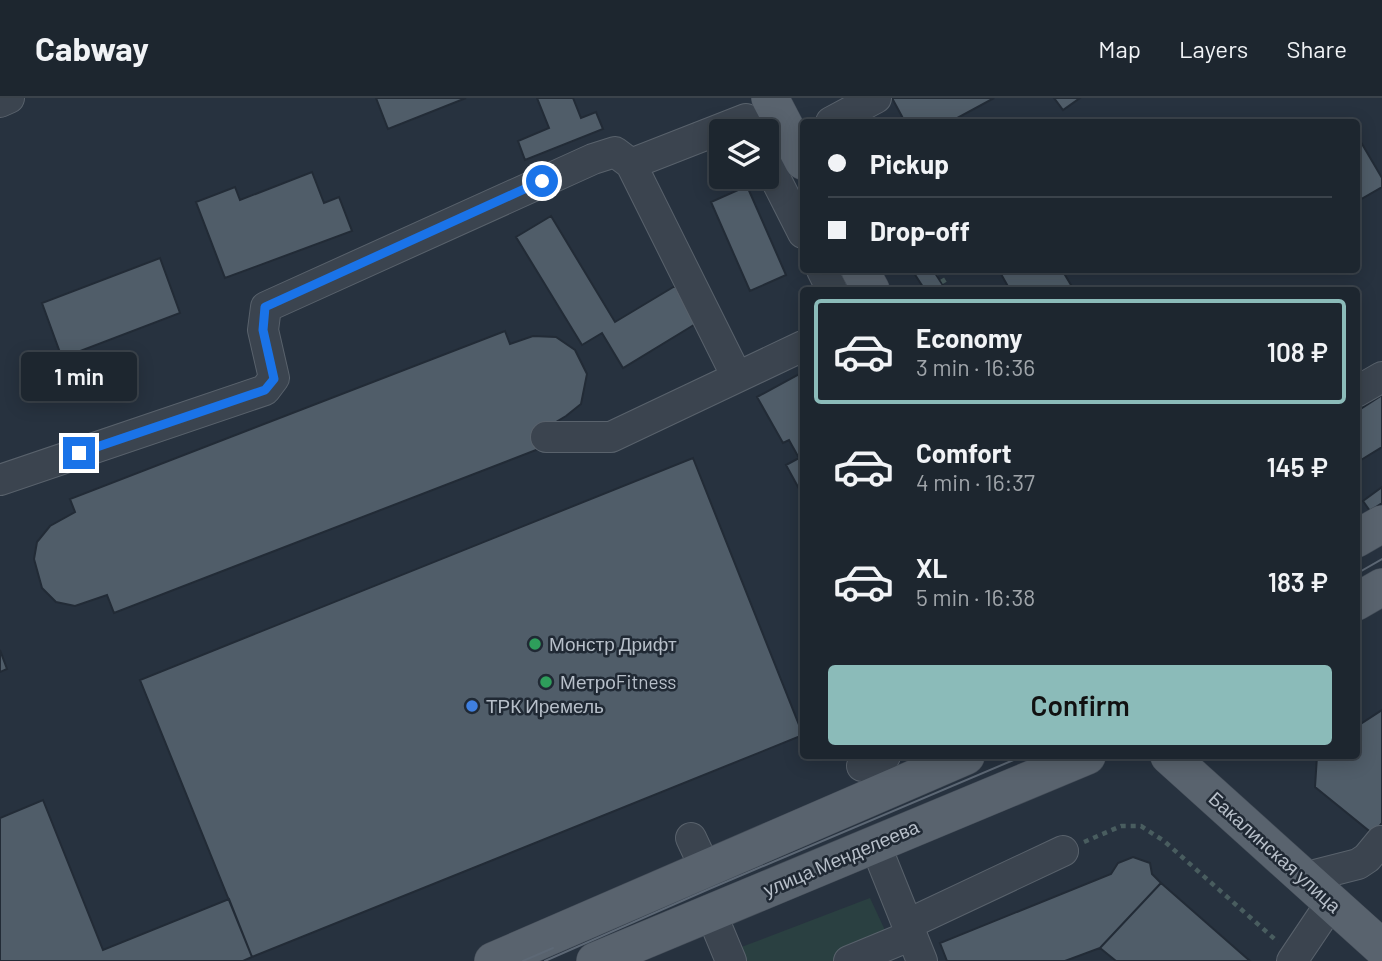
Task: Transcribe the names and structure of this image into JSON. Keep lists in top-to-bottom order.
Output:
{
  "streets": {
    "main road": ["Бакалинская улица", "улица Менделеева"]
  },
  "places": ["Монстр Дрифт", "МетроFitness", "ТРК Иремель"],
  "page": {
    "header": "Cabway",
    "nav": ["Map", "Layers", "Share"],
    "banner": ["Pickup", "Drop-off"],
    "list": [
      {
        "name": "Economy",
        "note": "3 min · 16:36",
        "value": "108 ₽"
      },
      {
        "name": "Comfort",
        "note": "4 min · 16:37",
        "value": "145 ₽"
      },
      {
        "name": "XL",
        "note": "5 min · 16:38",
        "value": "183 ₽"
      }
    ],
    "bubble": "1 min",
    "buttons": "Confirm"
  }
}
